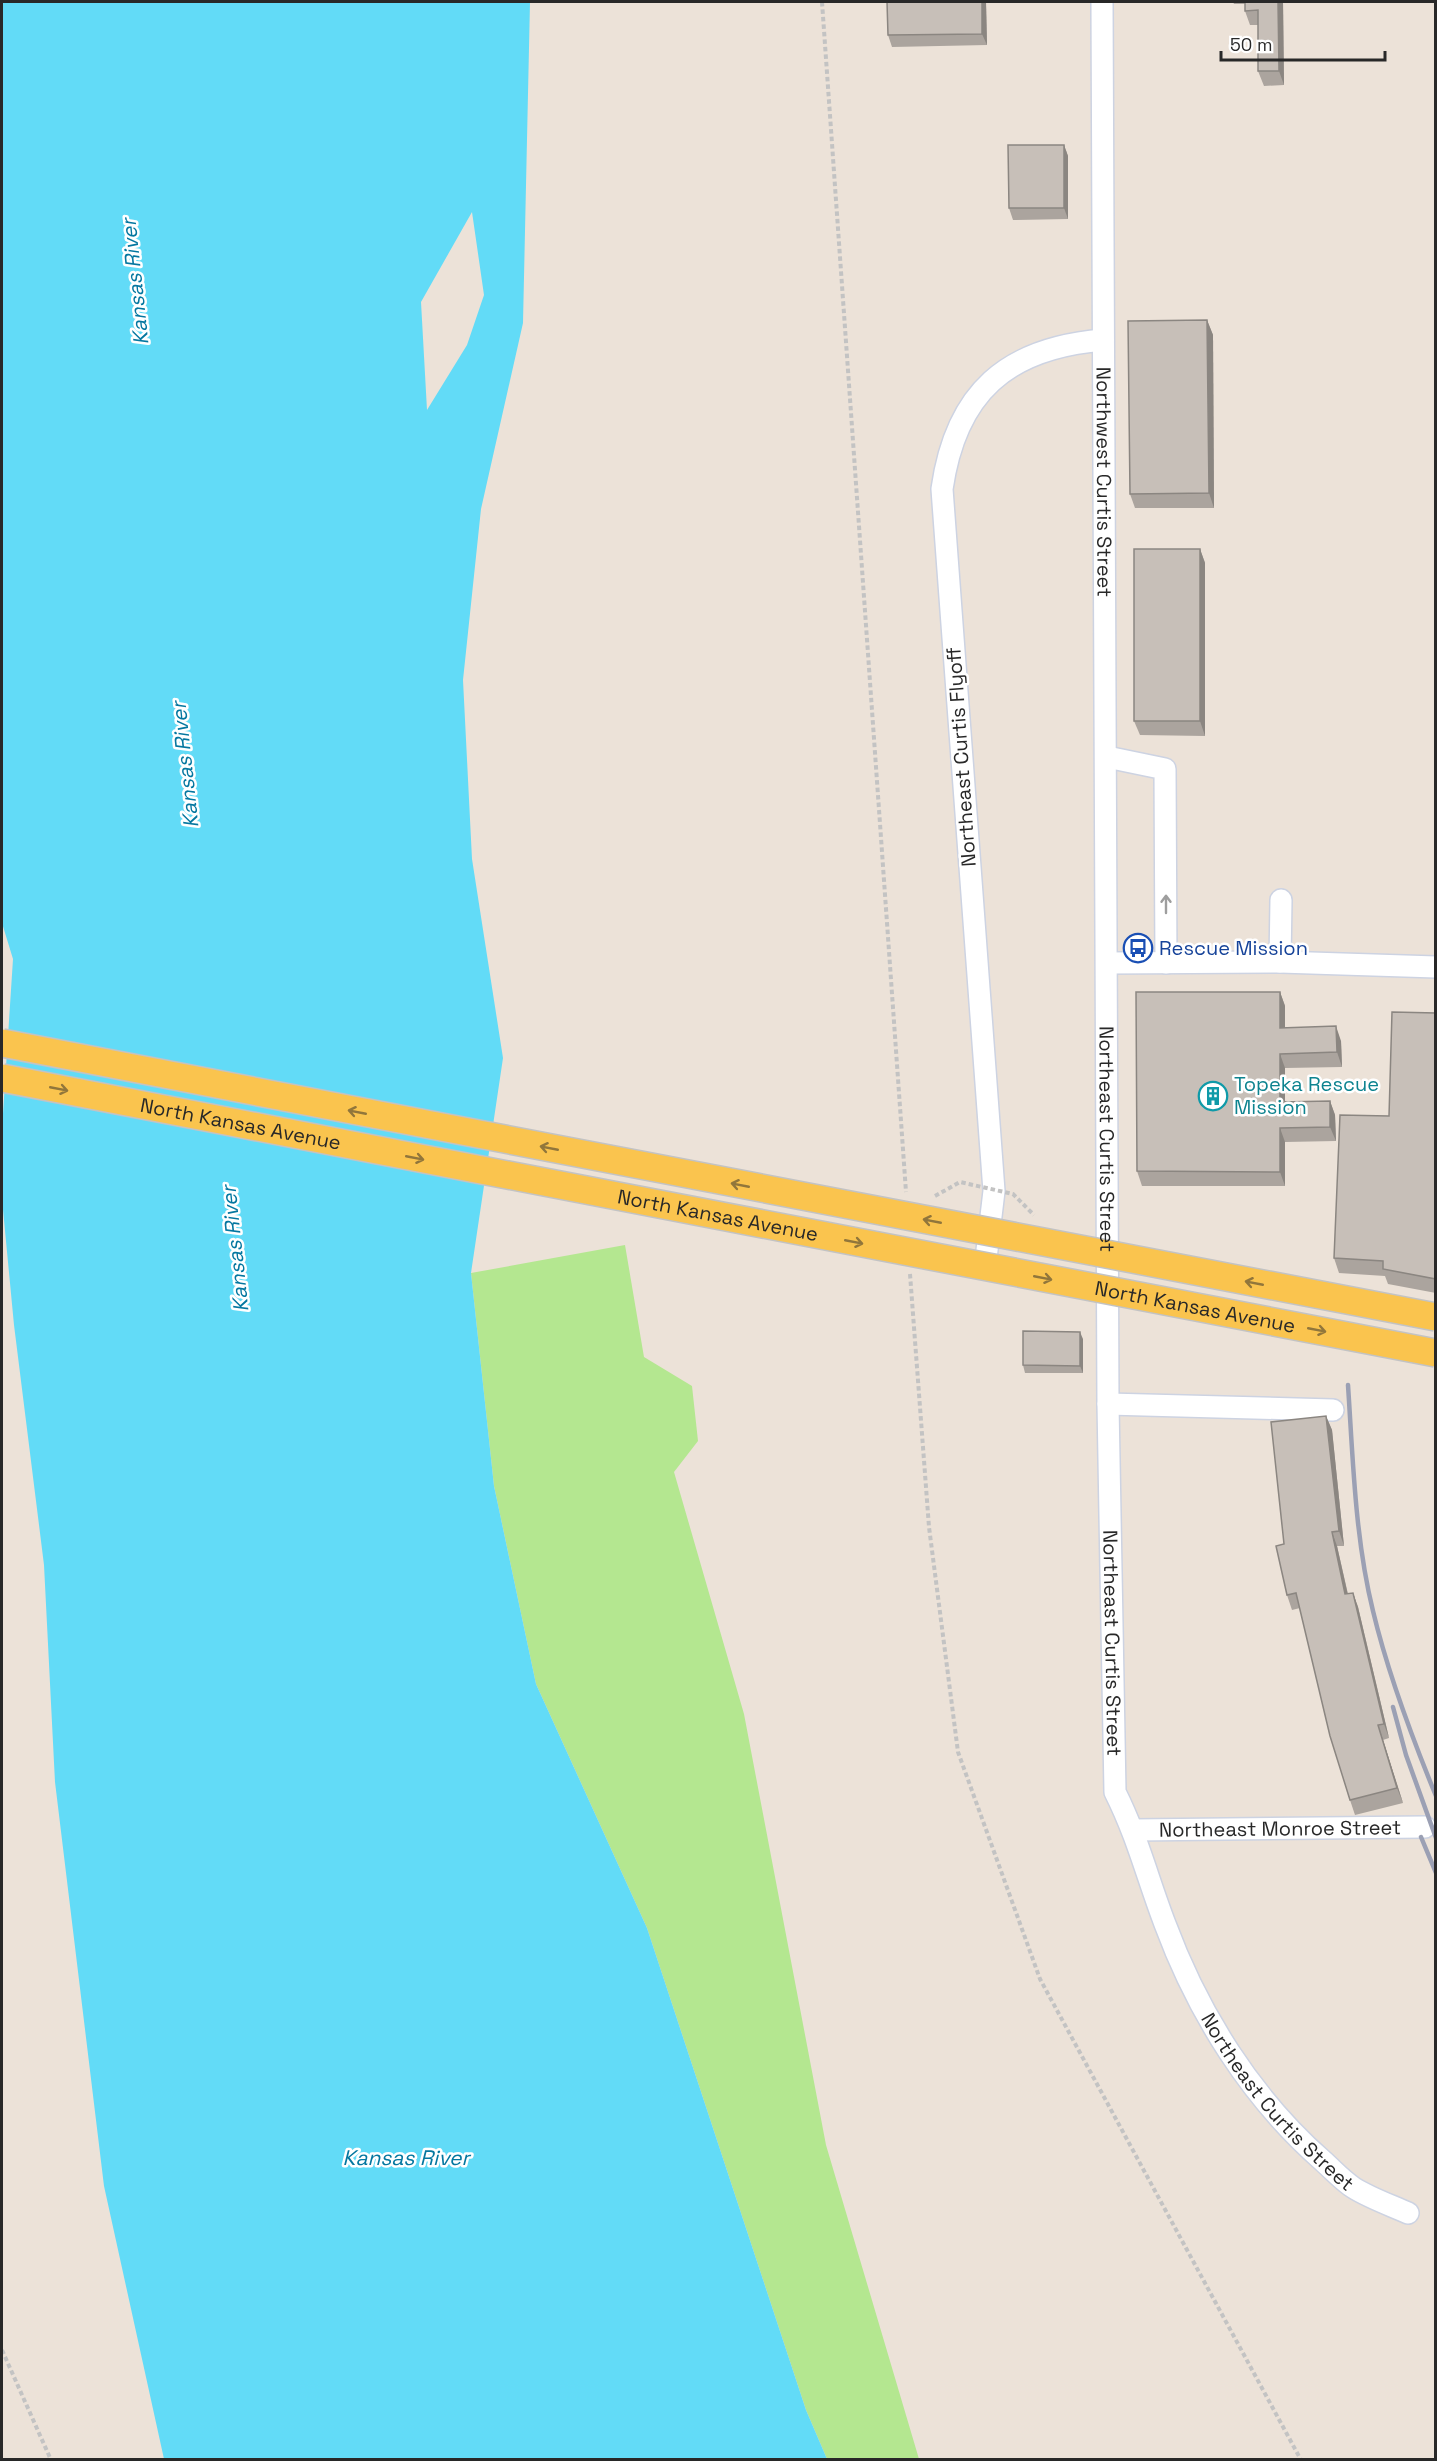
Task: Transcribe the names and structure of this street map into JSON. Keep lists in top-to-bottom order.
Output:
{
  "streets": {
    "main road": ["North Kansas Avenue"],
    "street": [
      "Northwest Curtis Street",
      "Northeast Curtis Flyoff",
      "Northeast Curtis Street",
      "Northeast Monroe Street"
    ]
  },
  "crossings": [
    ["Northwest Curtis Street", "Northeast Curtis Flyoff"],
    ["Northwest Curtis Street", "Northeast Curtis Street"],
    ["Northeast Curtis Flyoff", "North Kansas Avenue"],
    ["Northeast Curtis Street", "Northeast Monroe Street"]
  ],
  "water": ["Kansas River"],
  "places": {
    "bus stop": ["Rescue Mission"],
    "building": ["Topeka Rescue Mission"]
  },
  "scale_bar": "50 m"
}
